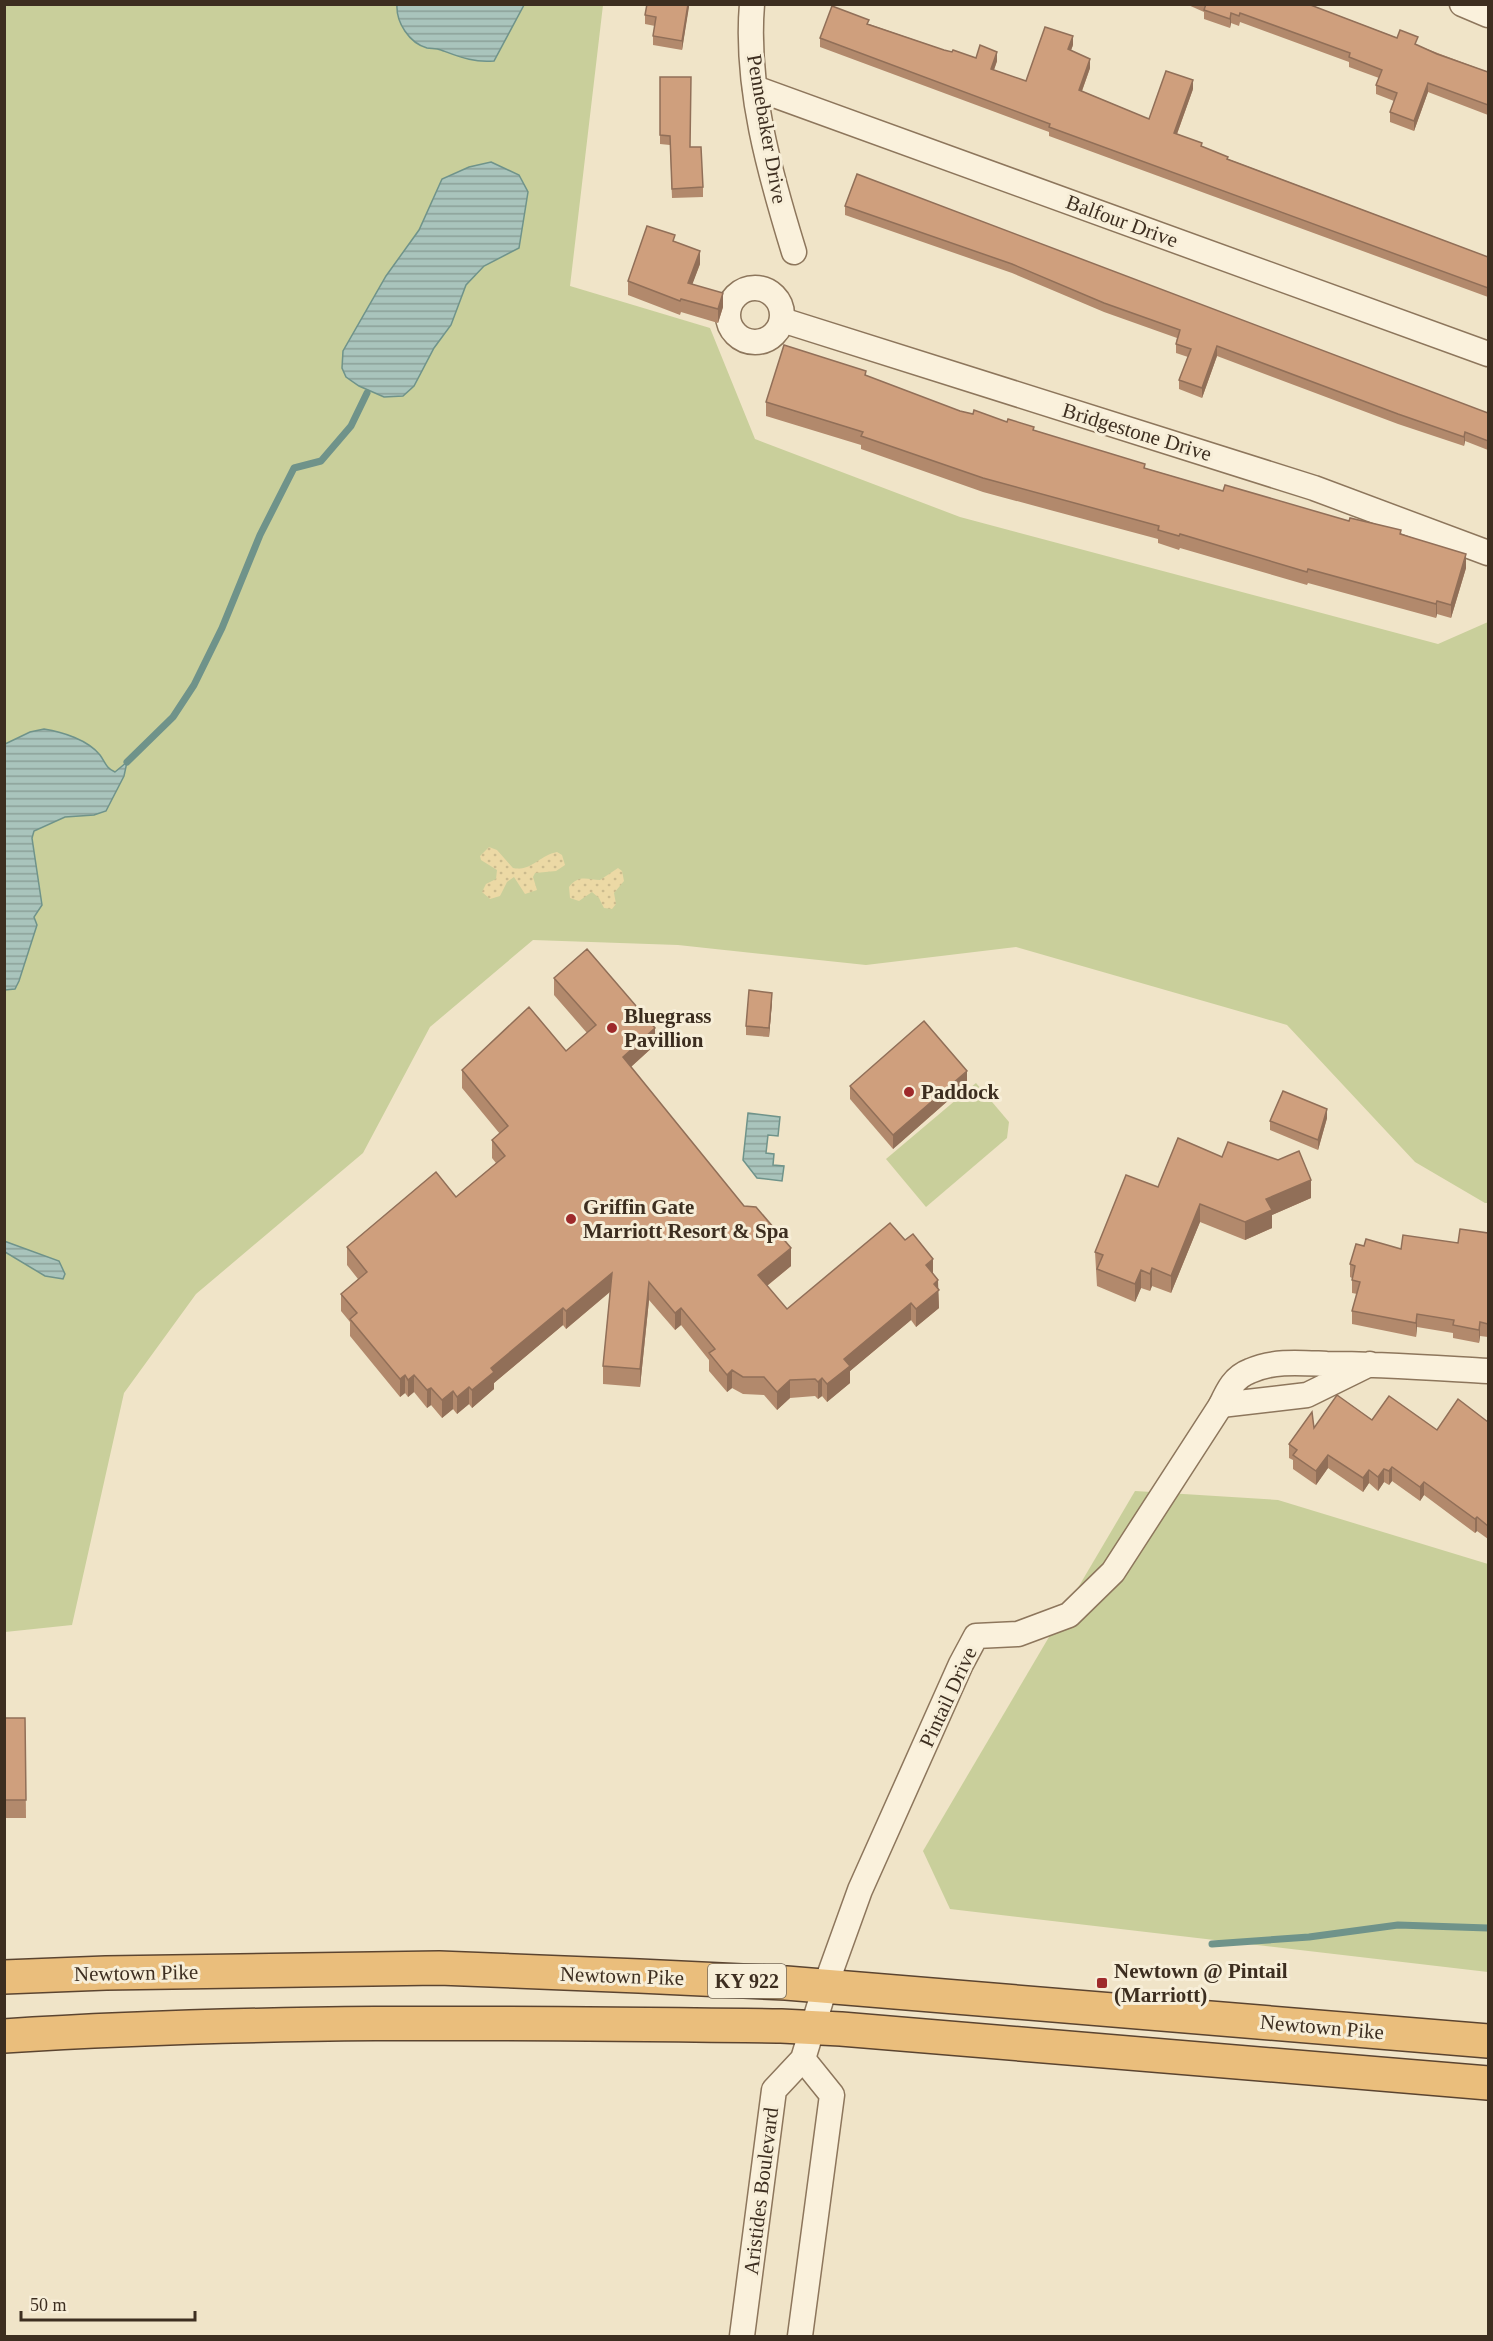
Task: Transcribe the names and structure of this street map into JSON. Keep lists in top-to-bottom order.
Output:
{
  "streets": {
    "highway": ["Newtown Pike", "KY 922"],
    "street": [
      "Pennebaker Drive",
      "Balfour Drive",
      "Bridgestone Drive",
      "Pintail Drive",
      "Aristides Boulevard"
    ]
  },
  "crossings": [
    ["Pennebaker Drive", "Balfour Drive"],
    ["Pintail Drive", "Newtown Pike"]
  ],
  "places": {
    "other": ["Bluegrass Pavillion", "Paddock", "Griffin Gate Marriott Resort & Spa"],
    "transit": ["Newtown @ Pintail (Marriott)"]
  },
  "scale_bar": "50 m"
}
